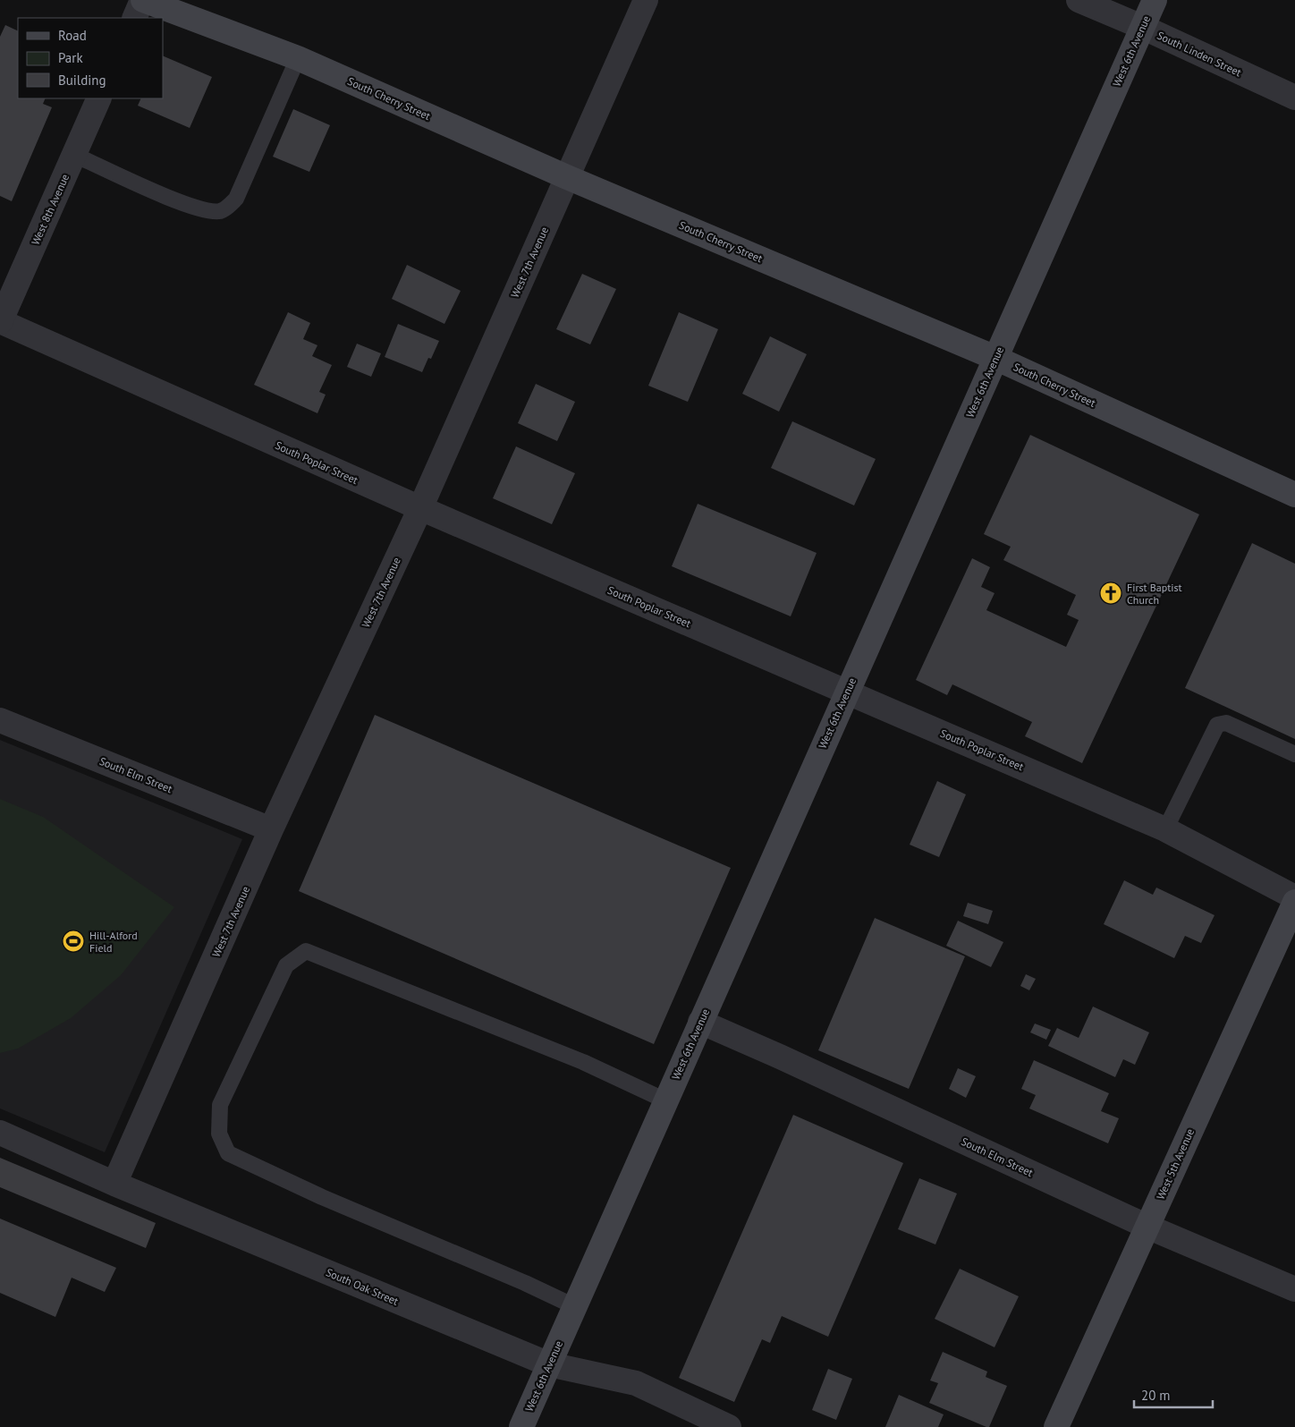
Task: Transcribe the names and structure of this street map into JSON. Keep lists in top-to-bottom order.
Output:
{
  "streets": {
    "main road": ["West 6th Avenue", "South Cherry Street", "West 5th Avenue"],
    "street": [
      "South Linden Street",
      "West 8th Avenue",
      "West 7th Avenue",
      "South Poplar Street",
      "South Elm Street",
      "South Oak Street"
    ]
  },
  "crossings": [
    ["West 6th Avenue", "South Linden Street"],
    ["West 6th Avenue", "South Cherry Street"],
    ["West 6th Avenue", "South Poplar Street"],
    ["West 6th Avenue", "South Elm Street"],
    ["West 6th Avenue", "South Oak Street"],
    ["South Cherry Street", "West 7th Avenue"],
    ["West 8th Avenue", "South Poplar Street"],
    ["West 7th Avenue", "South Poplar Street"],
    ["West 7th Avenue", "South Elm Street"],
    ["West 7th Avenue", "South Oak Street"],
    ["South Elm Street", "West 5th Avenue"]
  ],
  "places": {
    "church": ["First Baptist Church"],
    "sports": ["Hill-Alford Field"]
  },
  "legend": ["Road", "Park", "Building"],
  "scale_bar": "20 m"
}
